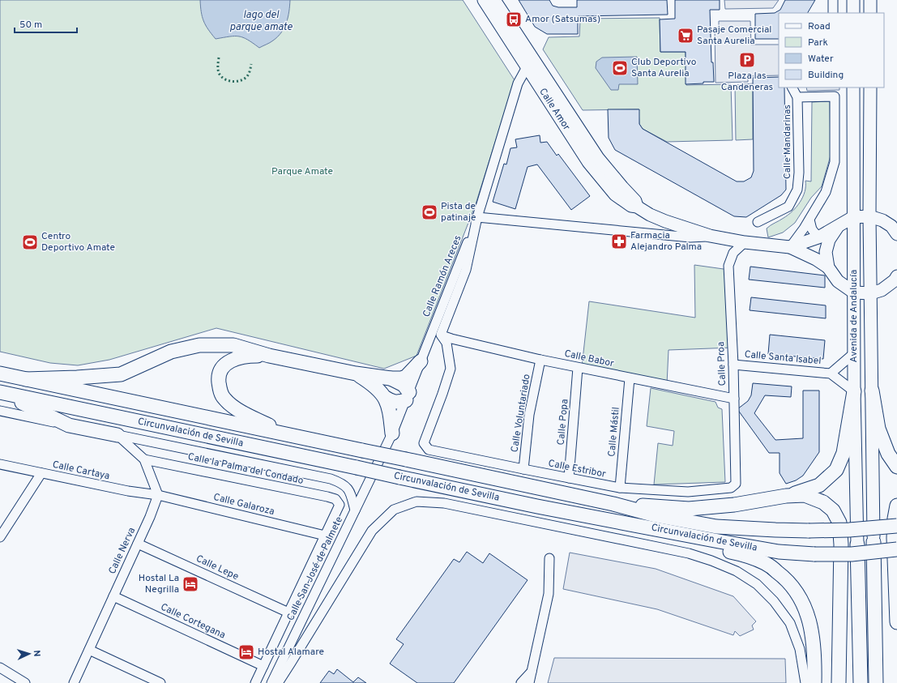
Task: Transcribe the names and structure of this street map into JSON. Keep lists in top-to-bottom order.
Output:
{
  "streets": {
    "highway": ["Circunvalación de Sevilla"],
    "main road": ["Calle Amor", "Avenida de Andalucía"],
    "street": [
      "Calle Mandarinas",
      "Calle Ramón Areces",
      "Calle Santa Isabel",
      "Calle Babor",
      "Calle Proa",
      "Calle Voluntariado",
      "Calle Popa",
      "Calle Mástil",
      "Calle la Palma del Condado",
      "Calle Estribor",
      "Calle Cartaya",
      "Calle Galaroza",
      "Calle Nerva",
      "Calle Lepe",
      "Calle San José de Palmete",
      "Calle Cortegana"
    ]
  },
  "crossings": [
    ["Calle Amor", "Calle Ramón Areces"],
    ["Calle Amor", "Avenida de Andalucía"],
    ["Calle Amor", "Calle Proa"],
    ["Calle Ramón Areces", "Calle San José de Palmete"],
    ["Avenida de Andalucía", "Calle Santa Isabel"],
    ["Calle Santa Isabel", "Calle Proa"],
    ["Calle Babor", "Calle Proa"],
    ["Calle Babor", "Calle Voluntariado"],
    ["Calle Babor", "Calle Popa"],
    ["Calle Babor", "Calle Mástil"],
    ["Calle Babor", "Calle Estribor"],
    ["Calle Proa", "Calle Estribor"],
    ["Calle Voluntariado", "Calle Estribor"],
    ["Calle Popa", "Calle Estribor"],
    ["Calle Mástil", "Calle Estribor"],
    ["Calle la Palma del Condado", "Calle San José de Palmete"],
    ["Calle Cartaya", "Calle Galaroza"],
    ["Calle Cartaya", "Calle Nerva"],
    ["Calle Galaroza", "Calle Nerva"],
    ["Calle Galaroza", "Calle San José de Palmete"],
    ["Calle Nerva", "Calle Lepe"],
    ["Calle Nerva", "Calle Cortegana"],
    ["Calle Lepe", "Calle San José de Palmete"],
    ["Calle San José de Palmete", "Calle Cortegana"]
  ],
  "water": ["lago del parque amate"],
  "parks": ["Parque Amate"],
  "places": {
    "bus stop": ["Amor (Satsumas)"],
    "supermarket": ["Pasaje Comercial Santa Aurelia"],
    "parking": ["Plaza las Candeneras"],
    "sports": ["Club Deportivo Santa Aurelia", "Pista de patinaje", "Centro Deportivo Amate"],
    "pharmacy": ["Farmacia Alejandro Palma"],
    "hotel": ["Hostal La Negrilla", "Hostal Alamare"]
  },
  "legend": [
    "Road",
    "Park",
    "Water",
    "Building"
  ],
  "scale_bar": "50 m",
  "north": "right"
}
